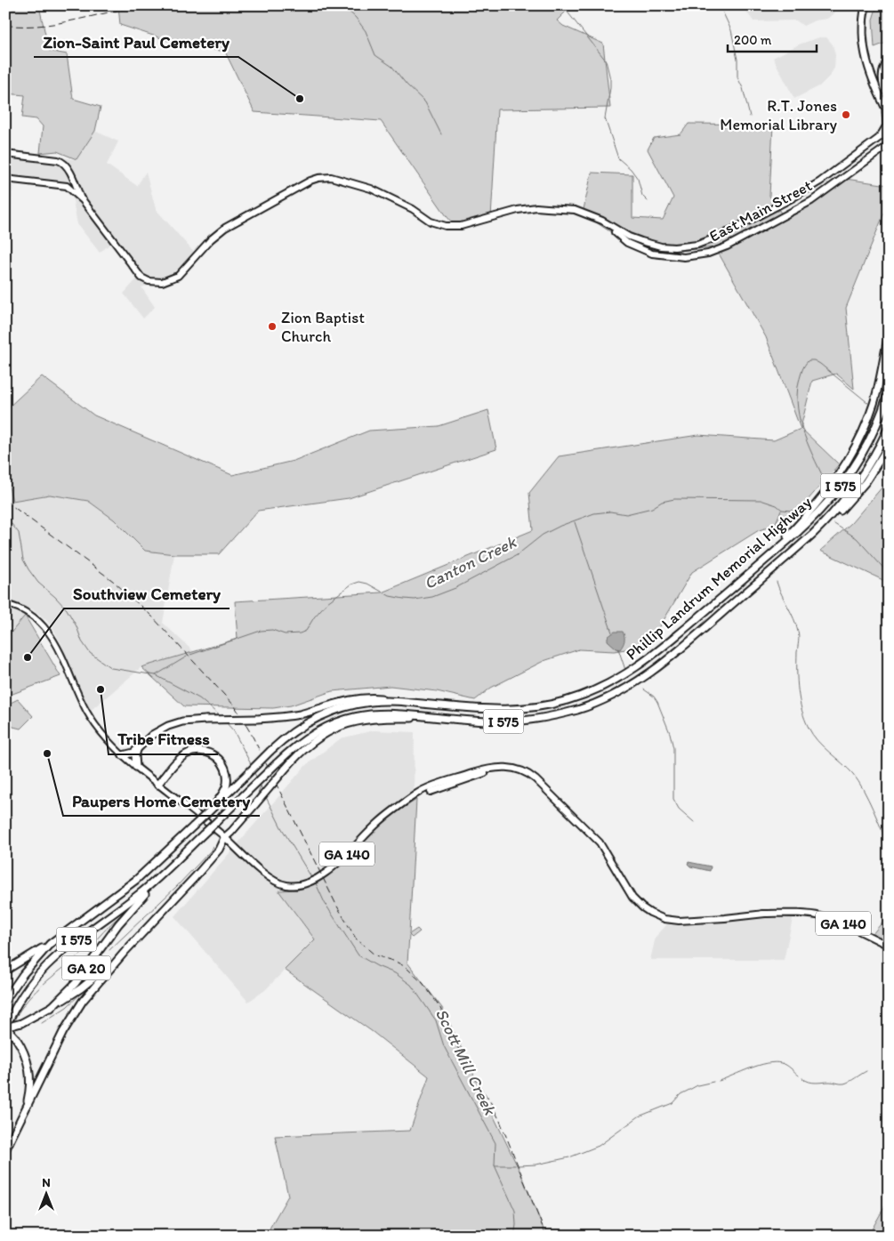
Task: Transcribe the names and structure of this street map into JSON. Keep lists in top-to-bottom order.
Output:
{
  "streets": {
    "highway": ["I 575", "Phillip Landrum Memorial Highway", "GA 20"],
    "main road": ["East Main Street", "GA 140"]
  },
  "crossings": [
    ["Phillip Landrum Memorial Highway", "GA 20"]
  ],
  "water": ["Canton Creek", "Scott Mill Creek"],
  "places": [
    "Zion-Saint Paul Cemetery",
    "R.T. Jones Memorial Library",
    "Zion Baptist Church",
    "Southview Cemetery",
    "Tribe Fitness",
    "Paupers Home Cemetery"
  ],
  "scale_bar": "200 m",
  "north": "top"
}
